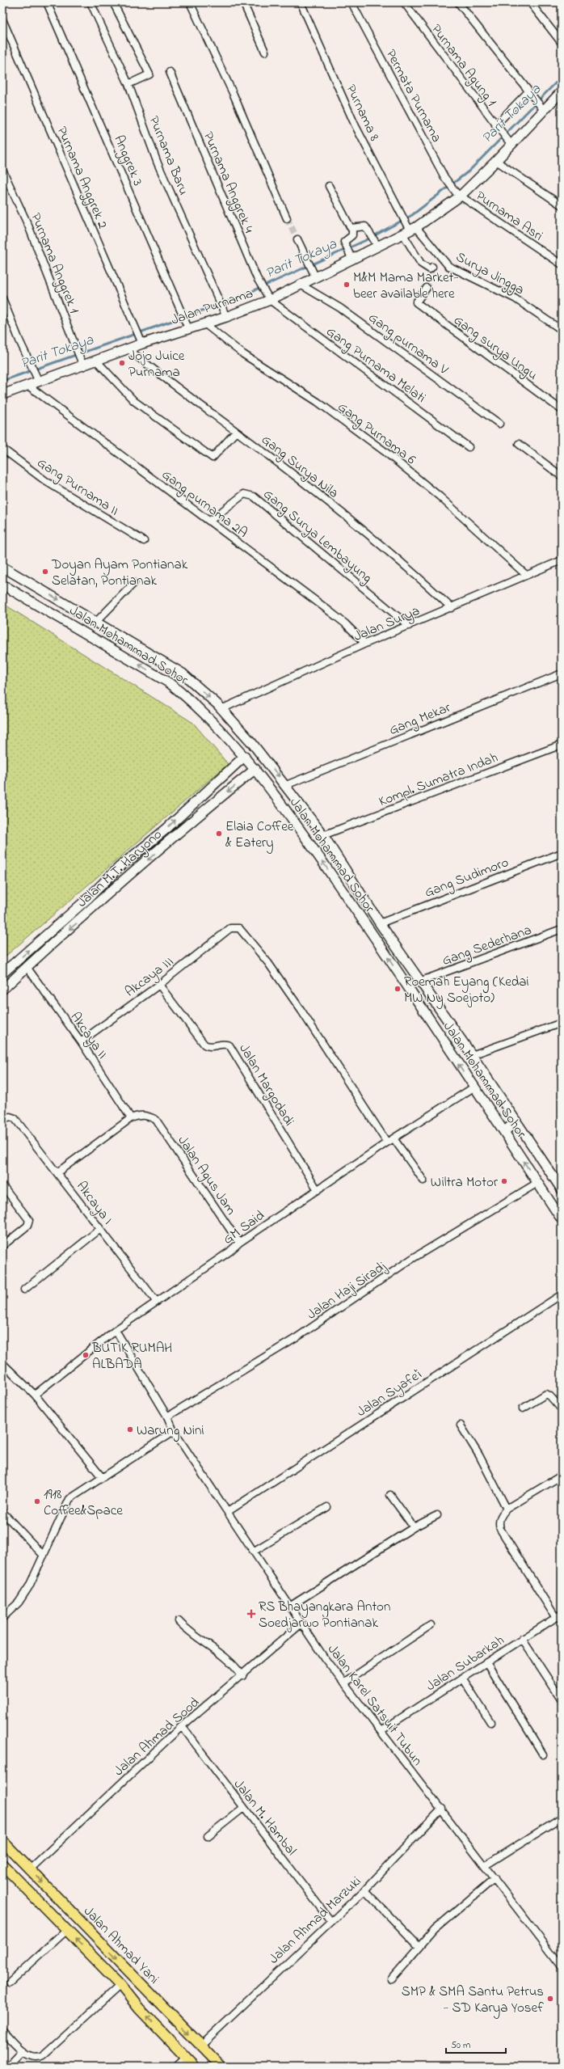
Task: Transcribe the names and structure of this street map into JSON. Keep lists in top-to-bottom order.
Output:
{
  "streets": {
    "main road": ["Jalan Ahmad Yani"],
    "street": [
      "Purnama Agung 1",
      "Permata Purnama",
      "Purnama 8",
      "Purnama Baru",
      "Anggrek 3",
      "Purnama Anggrek 2",
      "Purnama Anggrek 4",
      "Purnama Asri",
      "Purnama Anggrek 1",
      "Surya Jingga",
      "Jalan Purnama",
      "Gang purnama V",
      "Gang surya Ungu",
      "Gang Purnama Melati",
      "Gang Purnama 6",
      "Gang Surya Nila",
      "Gang Purnama II",
      "Gang purnama 2A",
      "Gang Surya Lembayung",
      "Jalan Surya",
      "Jalan Mohammad Sohor",
      "Gang Mekar",
      "Kompl. Sumatra Indah",
      "Jalan M.T. Haryono",
      "Gang Sudimoro",
      "Gang Sederhana",
      "Akcaya III",
      "Akcaya II",
      "Jalan Margodadi",
      "Jalan Agus Jam",
      "Akcaya I",
      "GM Said",
      "Jalan Haji Siradj",
      "Jalan Syafe'i",
      "Jalan Subarkah",
      "Jalan Karel Satsuit Tubun",
      "Jalan Ahmad Sood",
      "Jalan M. Hambal",
      "Jalan Ahmad Marzuki"
    ]
  },
  "crossings": [
    ["Purnama Agung 1", "Jalan Purnama"],
    ["Permata Purnama", "Purnama Asri"],
    ["Permata Purnama", "Jalan Purnama"],
    ["Purnama 8", "Surya Jingga"],
    ["Purnama 8", "Jalan Purnama"],
    ["Purnama Baru", "Jalan Purnama"],
    ["Anggrek 3", "Jalan Purnama"],
    ["Purnama Anggrek 2", "Jalan Purnama"],
    ["Purnama Anggrek 4", "Jalan Purnama"],
    ["Purnama Anggrek 4", "Gang Purnama Melati"],
    ["Purnama Asri", "Jalan Purnama"],
    ["Purnama Anggrek 1", "Jalan Purnama"],
    ["Surya Jingga", "Jalan Purnama"],
    ["Jalan Purnama", "Gang purnama V"],
    ["Jalan Purnama", "Gang Purnama Melati"],
    ["Jalan Purnama", "Gang Purnama 6"],
    ["Jalan Purnama", "Gang Surya Nila"],
    ["Jalan Purnama", "Gang purnama 2A"],
    ["Gang Purnama 6", "Jalan Surya"],
    ["Gang Surya Nila", "Jalan Surya"],
    ["Gang purnama 2A", "Gang Surya Lembayung"],
    ["Gang purnama 2A", "Jalan Surya"],
    ["Gang Surya Lembayung", "Jalan Surya"],
    ["Jalan Surya", "Jalan Mohammad Sohor"],
    ["Jalan Mohammad Sohor", "Gang Mekar"],
    ["Jalan Mohammad Sohor", "Kompl. Sumatra Indah"],
    ["Jalan Mohammad Sohor", "Jalan M.T. Haryono"],
    ["Jalan Mohammad Sohor", "Gang Sudimoro"],
    ["Jalan Mohammad Sohor", "Gang Sederhana"],
    ["Jalan Mohammad Sohor", "GM Said"],
    ["Jalan Mohammad Sohor", "Jalan Haji Siradj"],
    ["Jalan M.T. Haryono", "Akcaya II"],
    ["Akcaya III", "Akcaya II"],
    ["Akcaya III", "Jalan Margodadi"],
    ["Akcaya III", "GM Said"],
    ["Akcaya II", "Jalan Agus Jam"],
    ["Jalan Margodadi", "GM Said"],
    ["Jalan Agus Jam", "GM Said"],
    ["Akcaya I", "GM Said"],
    ["GM Said", "Jalan Karel Satsuit Tubun"],
    ["Jalan Haji Siradj", "Jalan Karel Satsuit Tubun"],
    ["Jalan Syafe'i", "Jalan Karel Satsuit Tubun"],
    ["Jalan Subarkah", "Jalan Karel Satsuit Tubun"],
    ["Jalan Karel Satsuit Tubun", "Jalan Ahmad Sood"],
    ["Jalan Karel Satsuit Tubun", "Jalan Ahmad Marzuki"],
    ["Jalan Ahmad Sood", "Jalan M. Hambal"],
    ["Jalan Ahmad Sood", "Jalan Ahmad Yani"],
    ["Jalan M. Hambal", "Jalan Ahmad Marzuki"],
    ["Jalan Ahmad Marzuki", "Jalan Ahmad Yani"]
  ],
  "water": ["Parit Tokaya"],
  "places": {
    "other": [
      "M&M Mama Market- beer available here",
      "Jojo Juice Purnama",
      "Doyan Ayam Pontianak Selatan, Pontianak",
      "Elaia Coffee & Eatery",
      "Roemah Eyang (Kedai MW Ny Soejoto)",
      "Wiltra Motor",
      "BUTIK RUMAH ALBADA",
      "Warung Nini",
      "1918 Coffee&Space",
      "SMP & SMA Santu Petrus - SD Karya Yosef"
    ],
    "health": ["RS Bhayangkara Anton Soedjarwo Pontianak"]
  },
  "scale_bar": "50 m"
}
